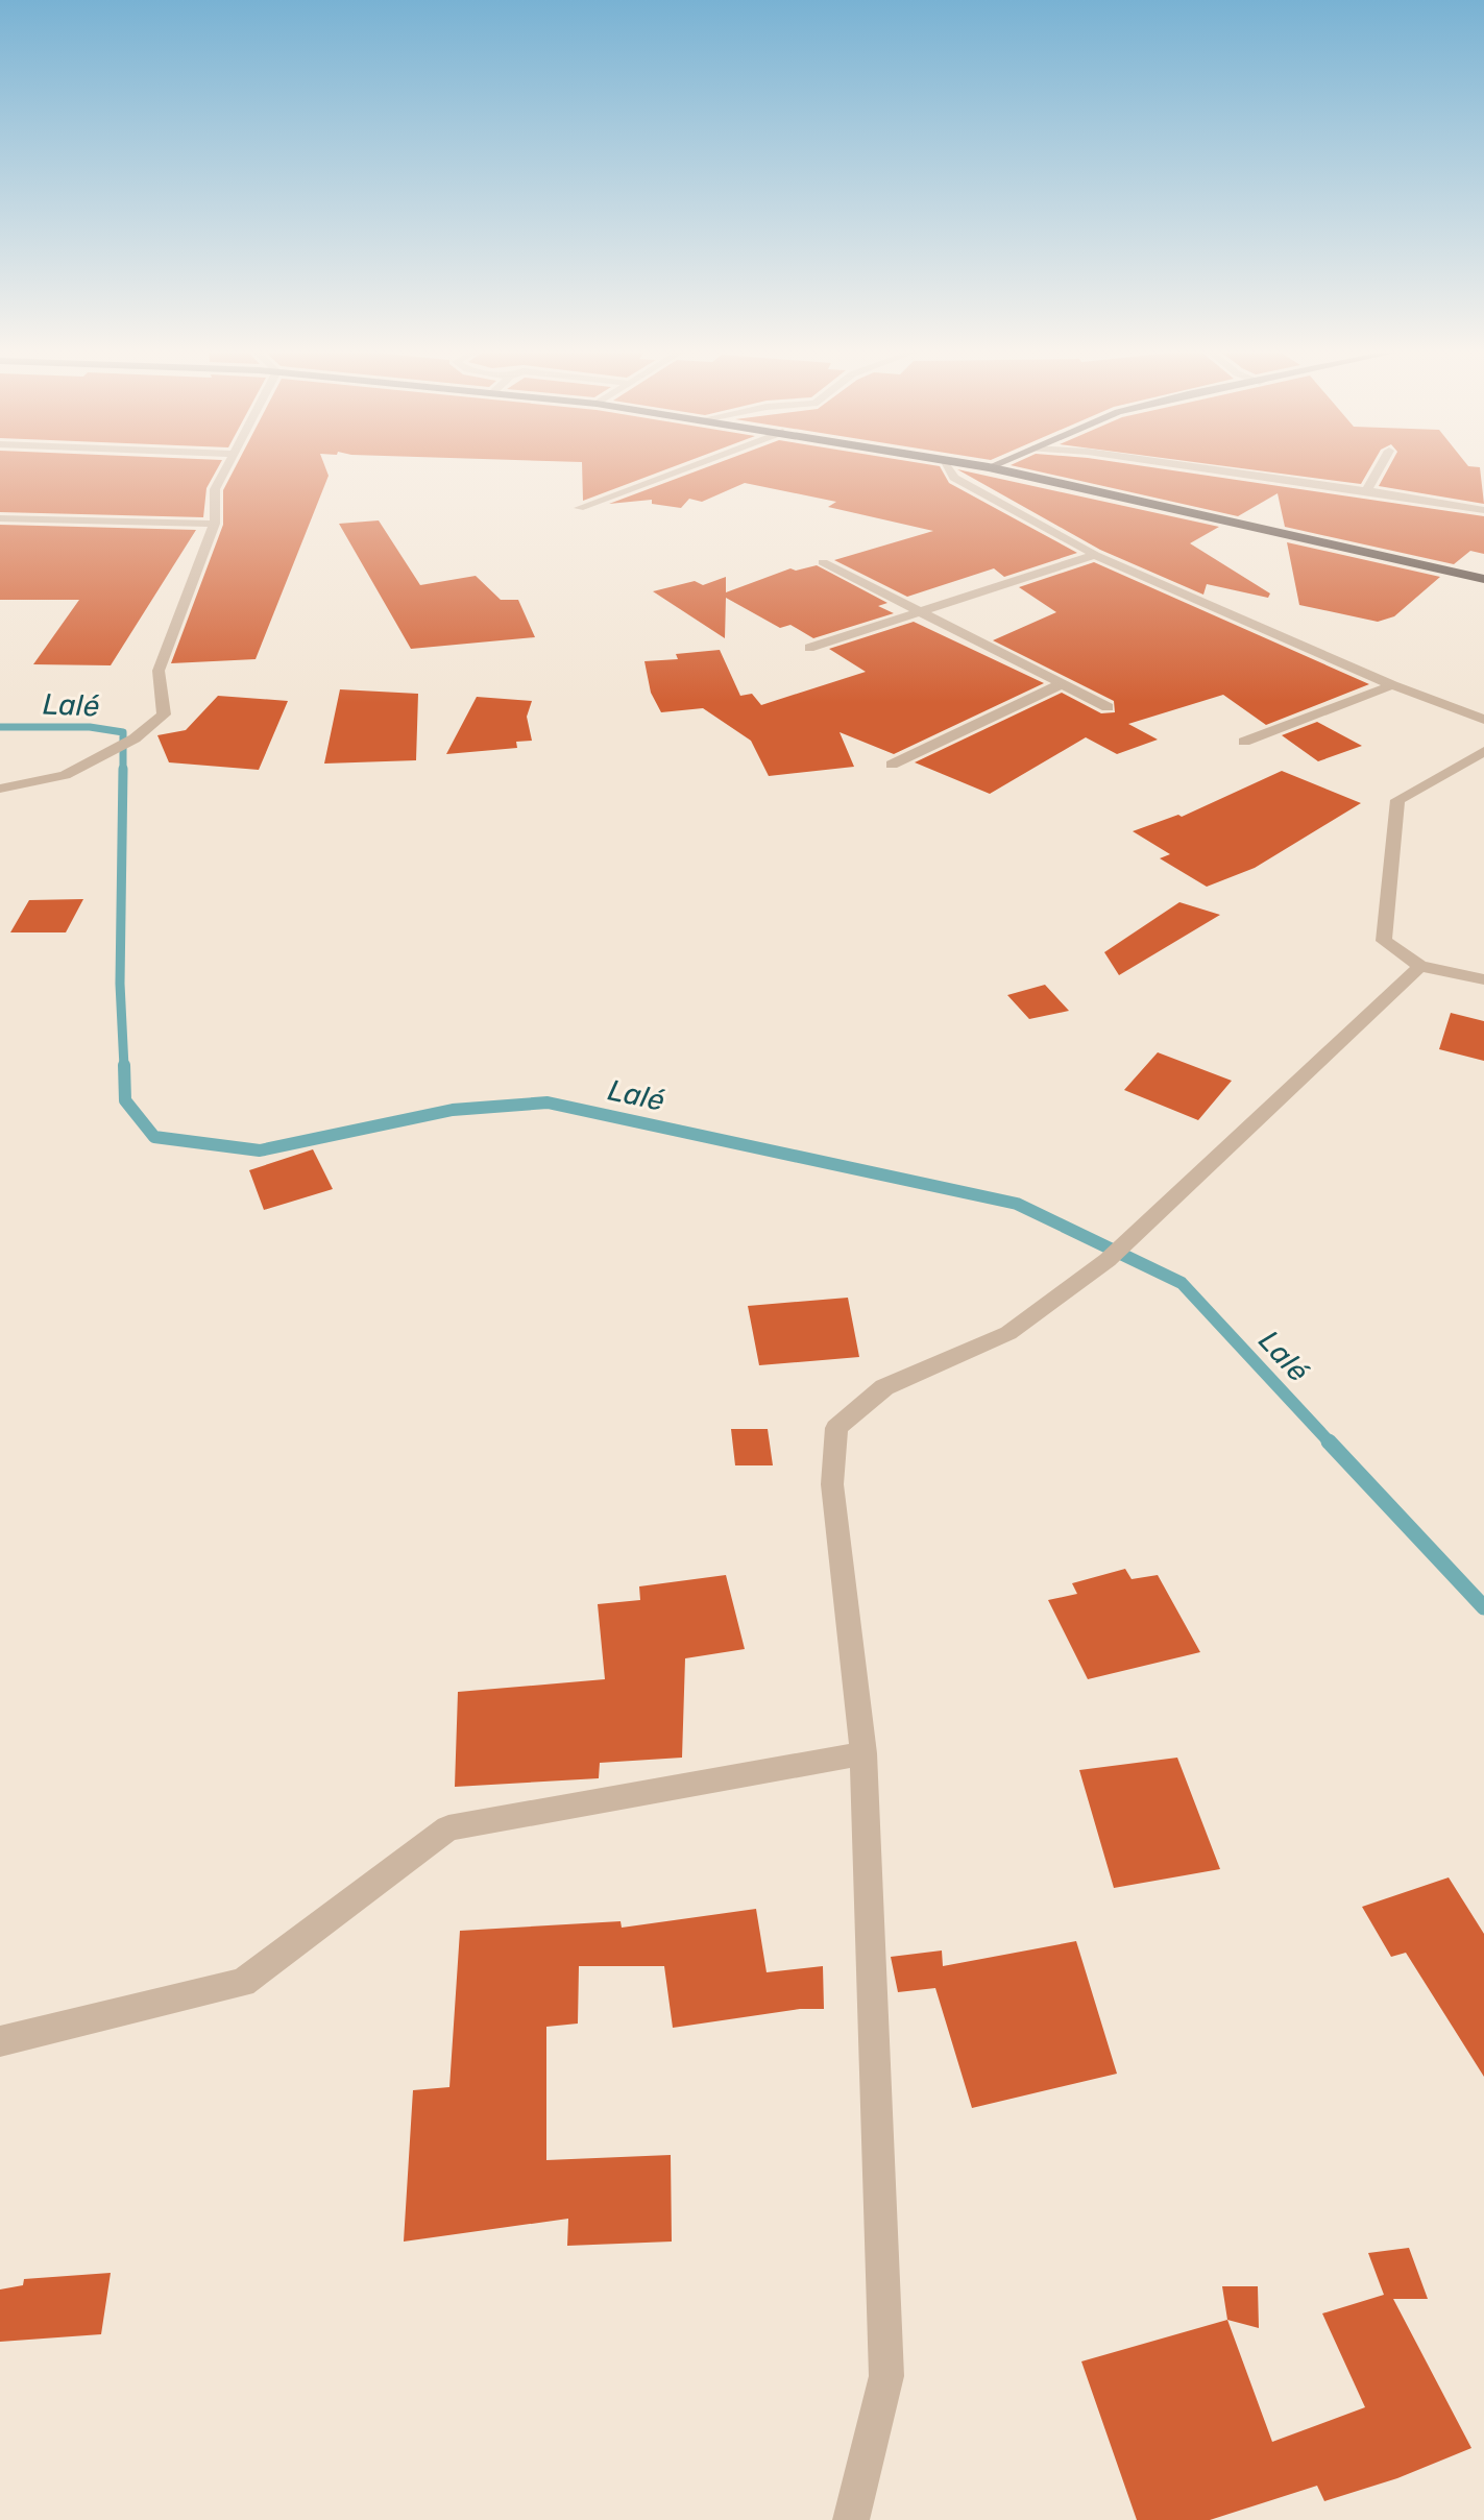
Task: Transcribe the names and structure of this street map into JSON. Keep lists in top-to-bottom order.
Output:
{
  "water": ["Lalé"]
}
